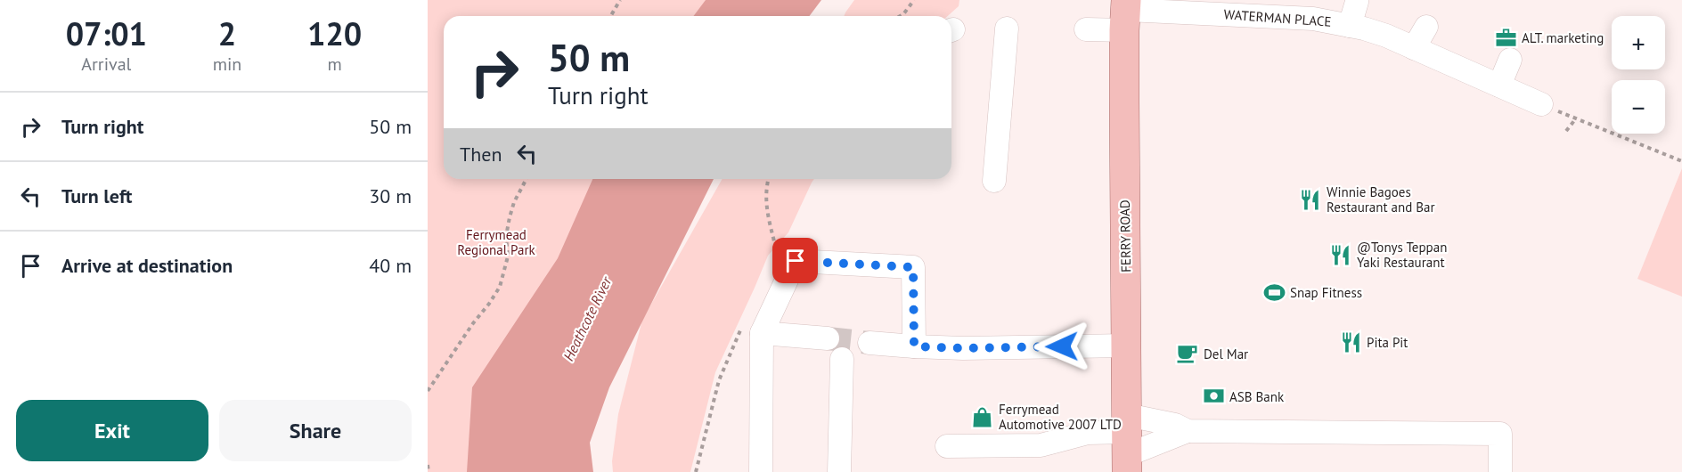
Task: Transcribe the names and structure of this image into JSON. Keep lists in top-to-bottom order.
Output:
{
  "streets": {
    "main road": ["FERRY ROAD"],
    "street": ["WATERMAN PLACE"]
  },
  "crossings": [
    ["WATERMAN PLACE", "FERRY ROAD"]
  ],
  "water": ["Heathcote River"],
  "parks": ["Ferrymead Regional Park"],
  "places": {
    "office": ["ALT. marketing"],
    "restaurant": ["Winnie Bagoes Restaurant and Bar", "@Tonys Teppan Yaki Restaurant", "Pita Pit"],
    "sports": ["Snap Fitness"],
    "cafe": ["Del Mar"],
    "bank": ["ASB Bank"],
    "shop": ["Ferrymead Automotive 2007 LTD"]
  },
  "page": {
    "eta": [
      "07:01",
      "Arrival",
      "2",
      "min",
      "120",
      "m"
    ],
    "map_buttons": ["+", "−"],
    "turn": ["50 m", "Turn right"],
    "list": [
      {
        "name": "Turn right",
        "value": "50 m"
      },
      {
        "name": "Turn left",
        "value": "30 m"
      },
      {
        "name": "Arrive at destination",
        "value": "40 m"
      }
    ],
    "then": "Then",
    "buttons": ["Exit", "Share"]
  }
}
